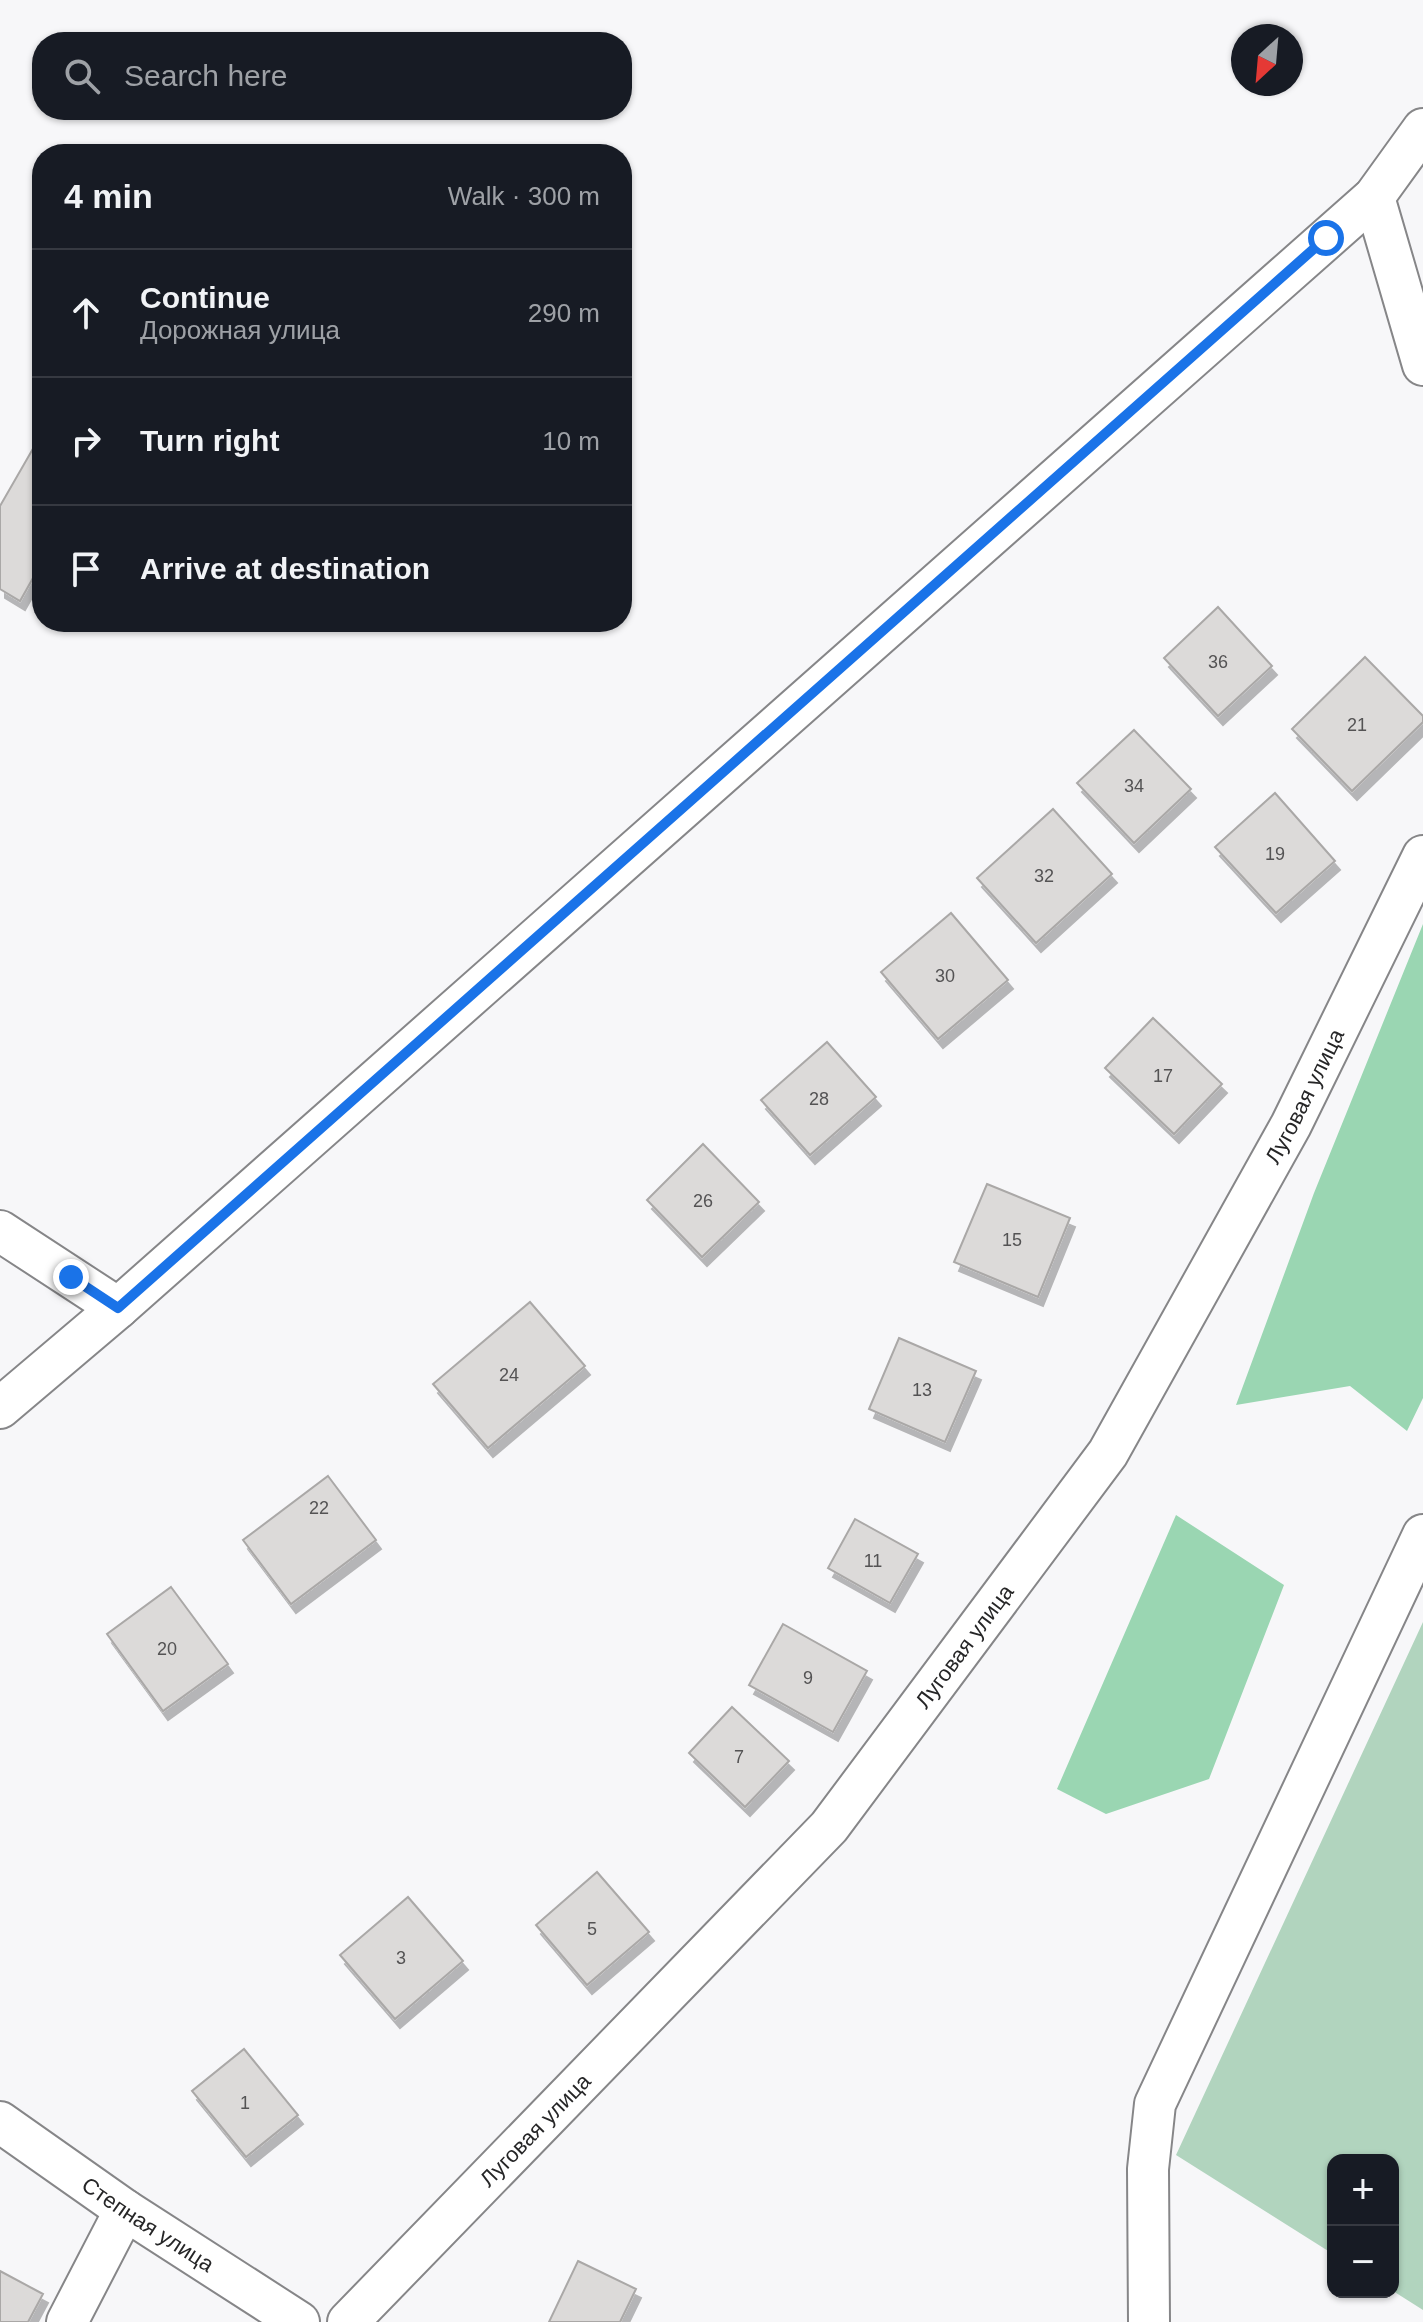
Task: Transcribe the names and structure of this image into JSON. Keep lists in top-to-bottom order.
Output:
{
  "streets": {
    "street": ["Луговая улица", "Степная улица"]
  },
  "house_numbers": [
    "36",
    "21",
    "34",
    "19",
    "32",
    "30",
    "17",
    "28",
    "26",
    "15",
    "24",
    "13",
    "22",
    "11",
    "20",
    "9",
    "7",
    "5",
    "3",
    "1"
  ],
  "north": "bottom left",
  "page": {
    "search": "Search here",
    "heading": ["4 min", "Walk · 300 m"],
    "list": [
      ["Continue", "Дорожная улица", "290 m"],
      ["Turn right", "10 m"],
      "Arrive at destination"
    ],
    "map_buttons": ["+", "−"]
  }
}
